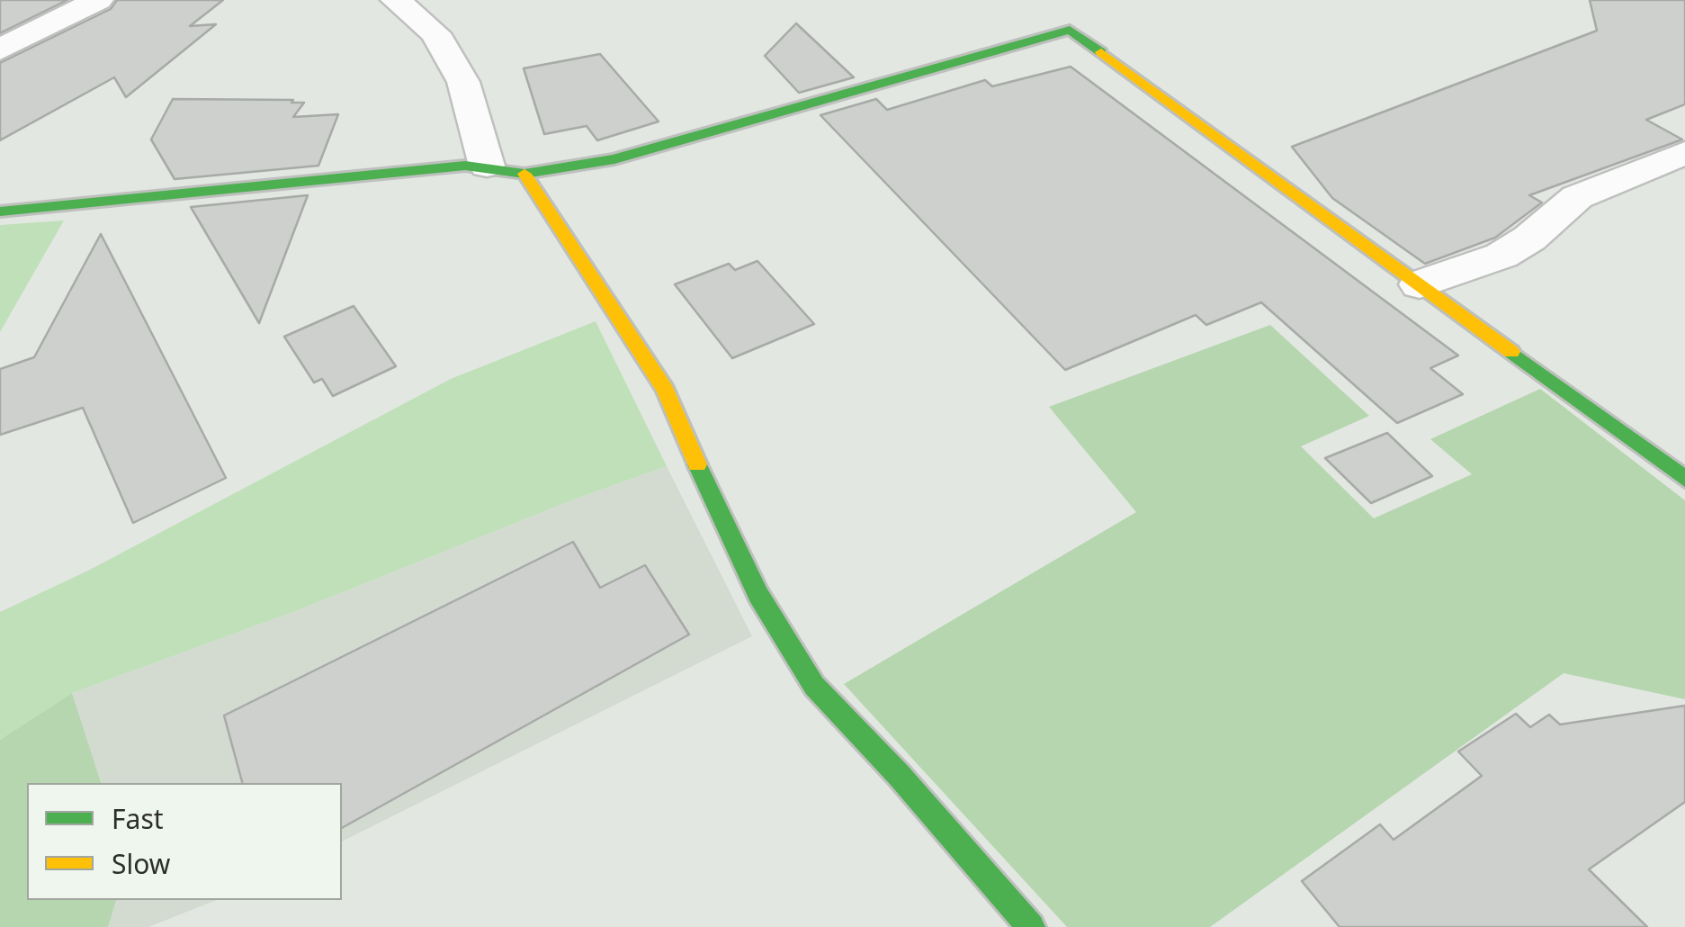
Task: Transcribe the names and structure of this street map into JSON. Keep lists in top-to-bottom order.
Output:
{
  "legend": ["Fast", "Slow"]
}
